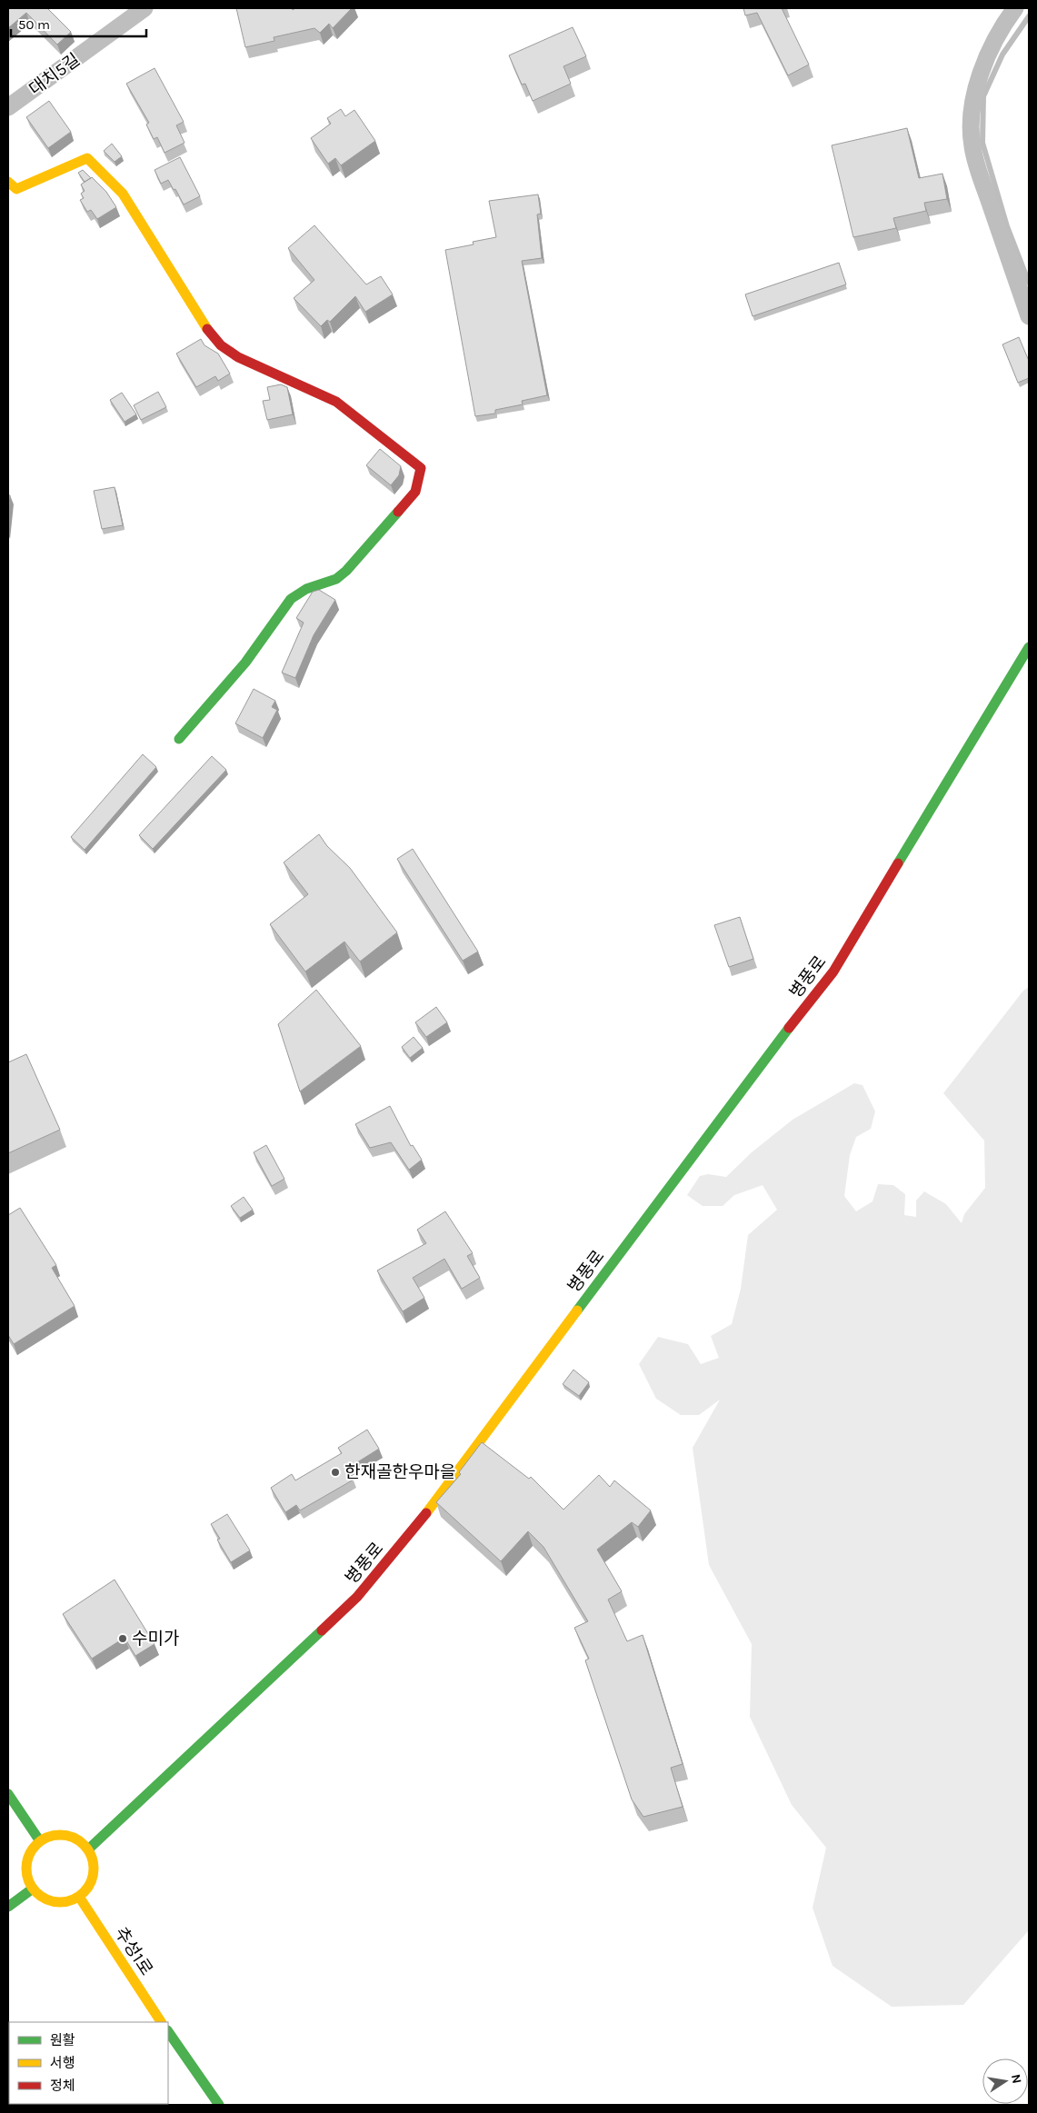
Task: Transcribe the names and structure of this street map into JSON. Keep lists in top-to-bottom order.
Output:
{
  "streets": {
    "main road": ["병풍로", "추성1로"],
    "street": ["대치5길"]
  },
  "crossings": [
    ["병풍로", "추성1로"]
  ],
  "places": ["한재골한우마을", "수미가"],
  "legend": ["원활", "서행", "정체"],
  "scale_bar": "50 m",
  "north": "right"
}
